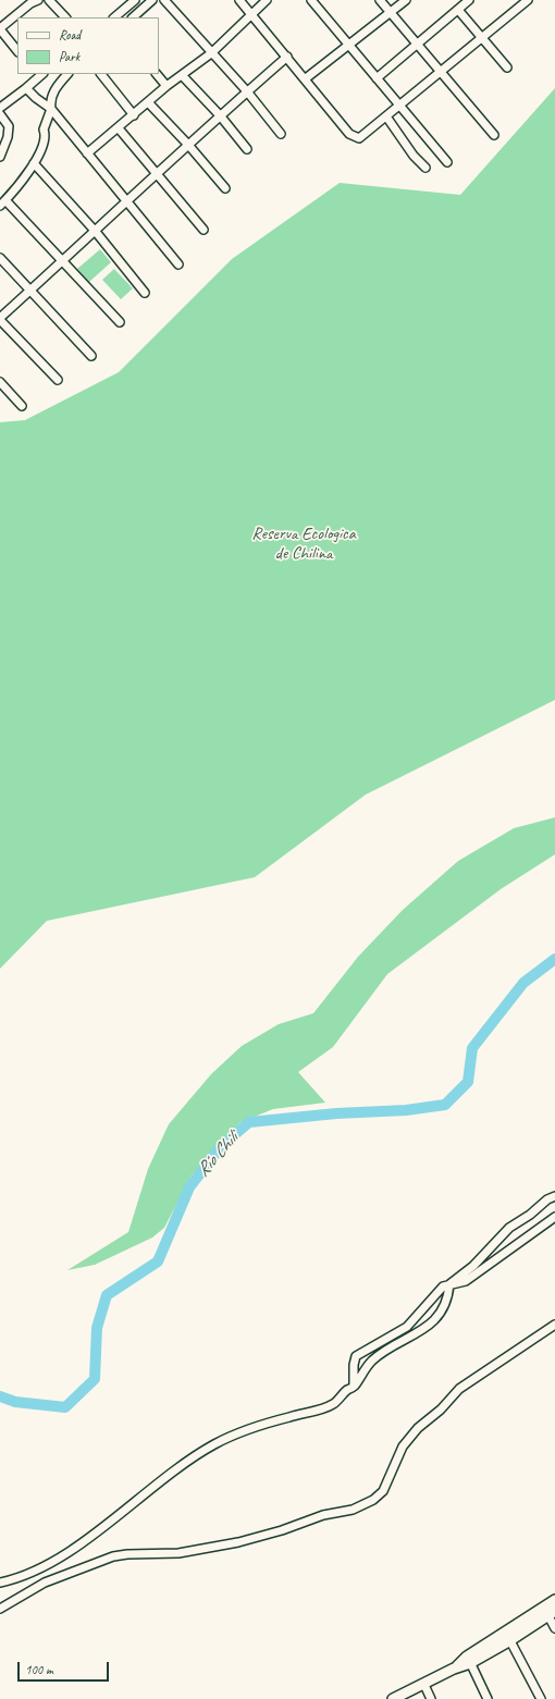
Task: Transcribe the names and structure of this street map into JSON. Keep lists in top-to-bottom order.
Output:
{
  "water": ["Río Chili"],
  "parks": ["Reserva Ecologica de Chilina"],
  "legend": ["Road", "Park"],
  "scale_bar": "100 m"
}
